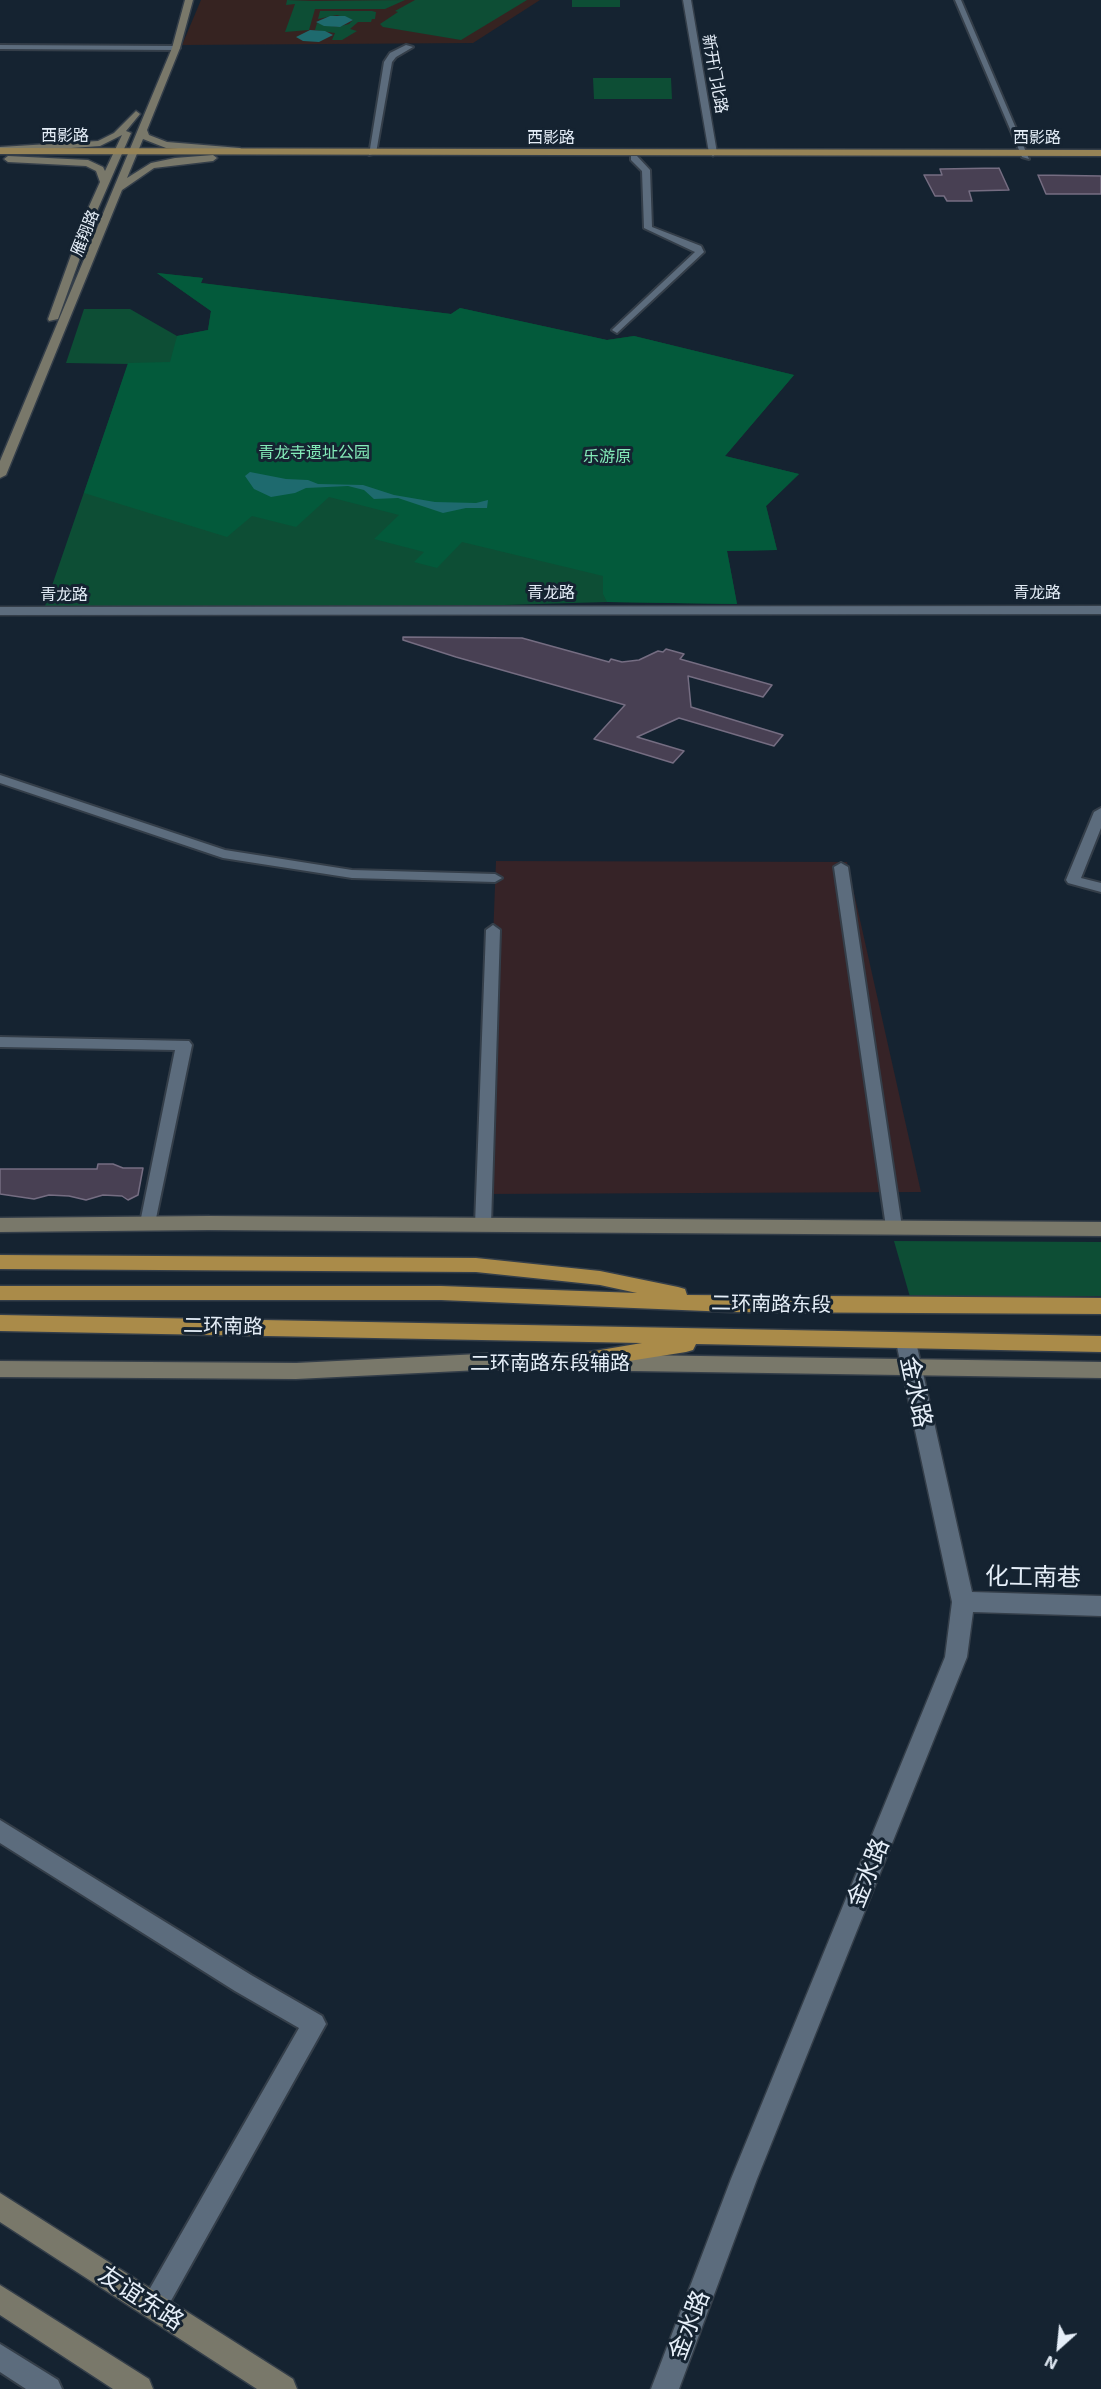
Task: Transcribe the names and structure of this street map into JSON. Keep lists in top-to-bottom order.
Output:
{
  "streets": {
    "highway": ["二环南路东段", "二环南路"],
    "main road": [
      "西影路",
      "雁翔路",
      "二环南路东段辅路",
      "友谊东路"
    ],
    "street": [
      "新开门北路",
      "青龙路",
      "金水路",
      "化工南巷"
    ]
  },
  "crossings": [
    ["新开门北路", "西影路"],
    ["西影路", "雁翔路"],
    ["二环南路东段", "二环南路"],
    ["二环南路东段", "金水路"],
    ["二环南路东段辅路", "金水路"],
    ["金水路", "化工南巷"]
  ],
  "parks": ["青龙寺遗址公园", "乐游原"],
  "north": "bottom left"
}
